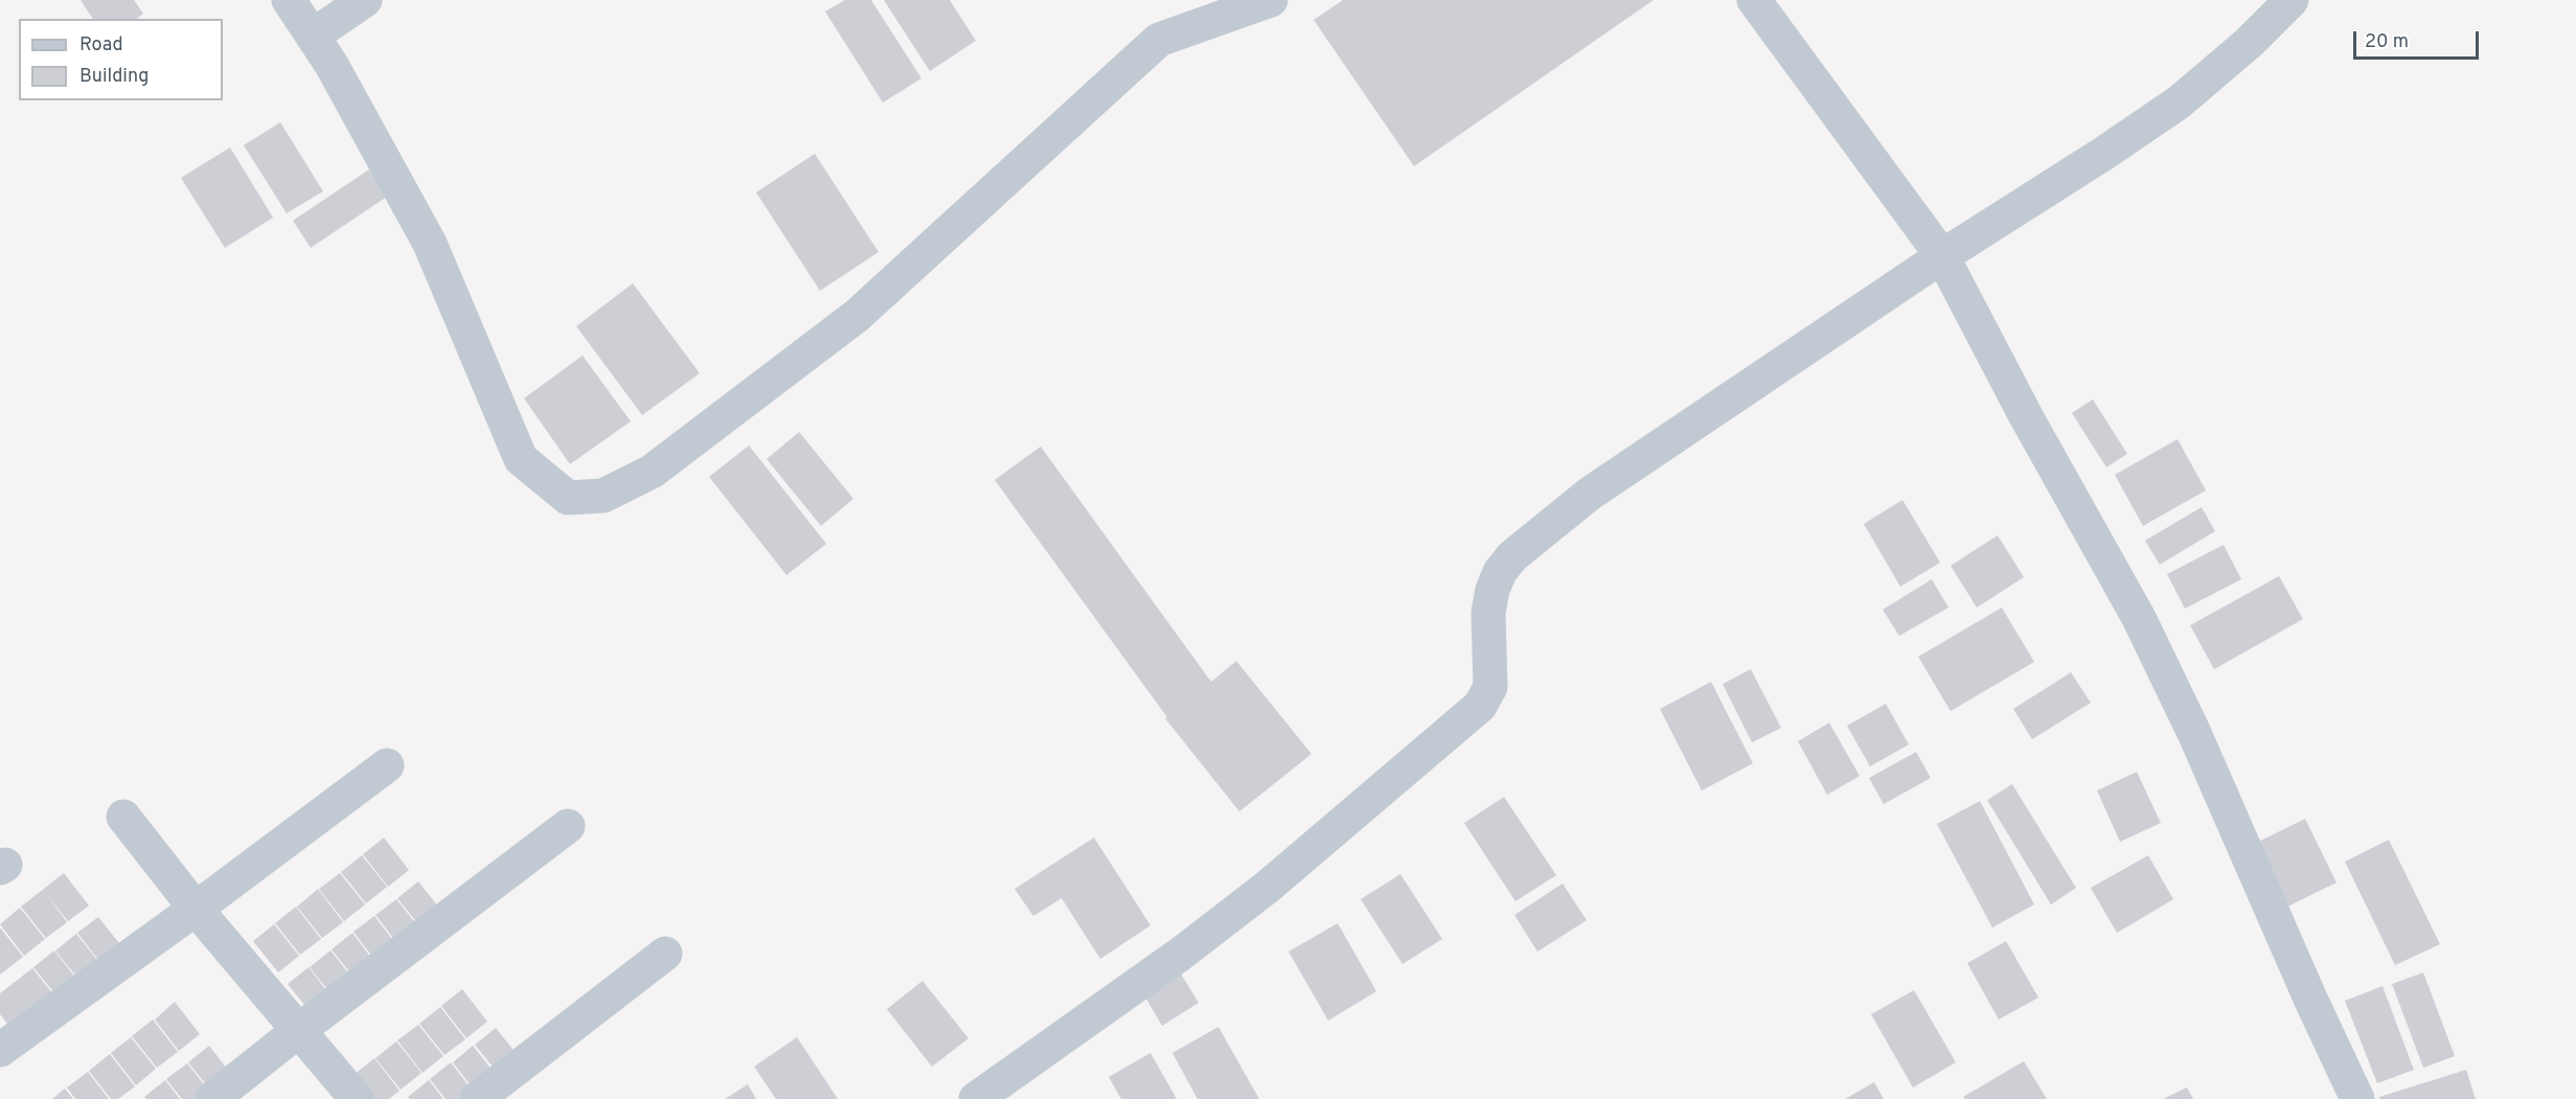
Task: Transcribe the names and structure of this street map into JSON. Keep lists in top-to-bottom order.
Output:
{
  "legend": ["Road", "Building"],
  "scale_bar": "20 m"
}
